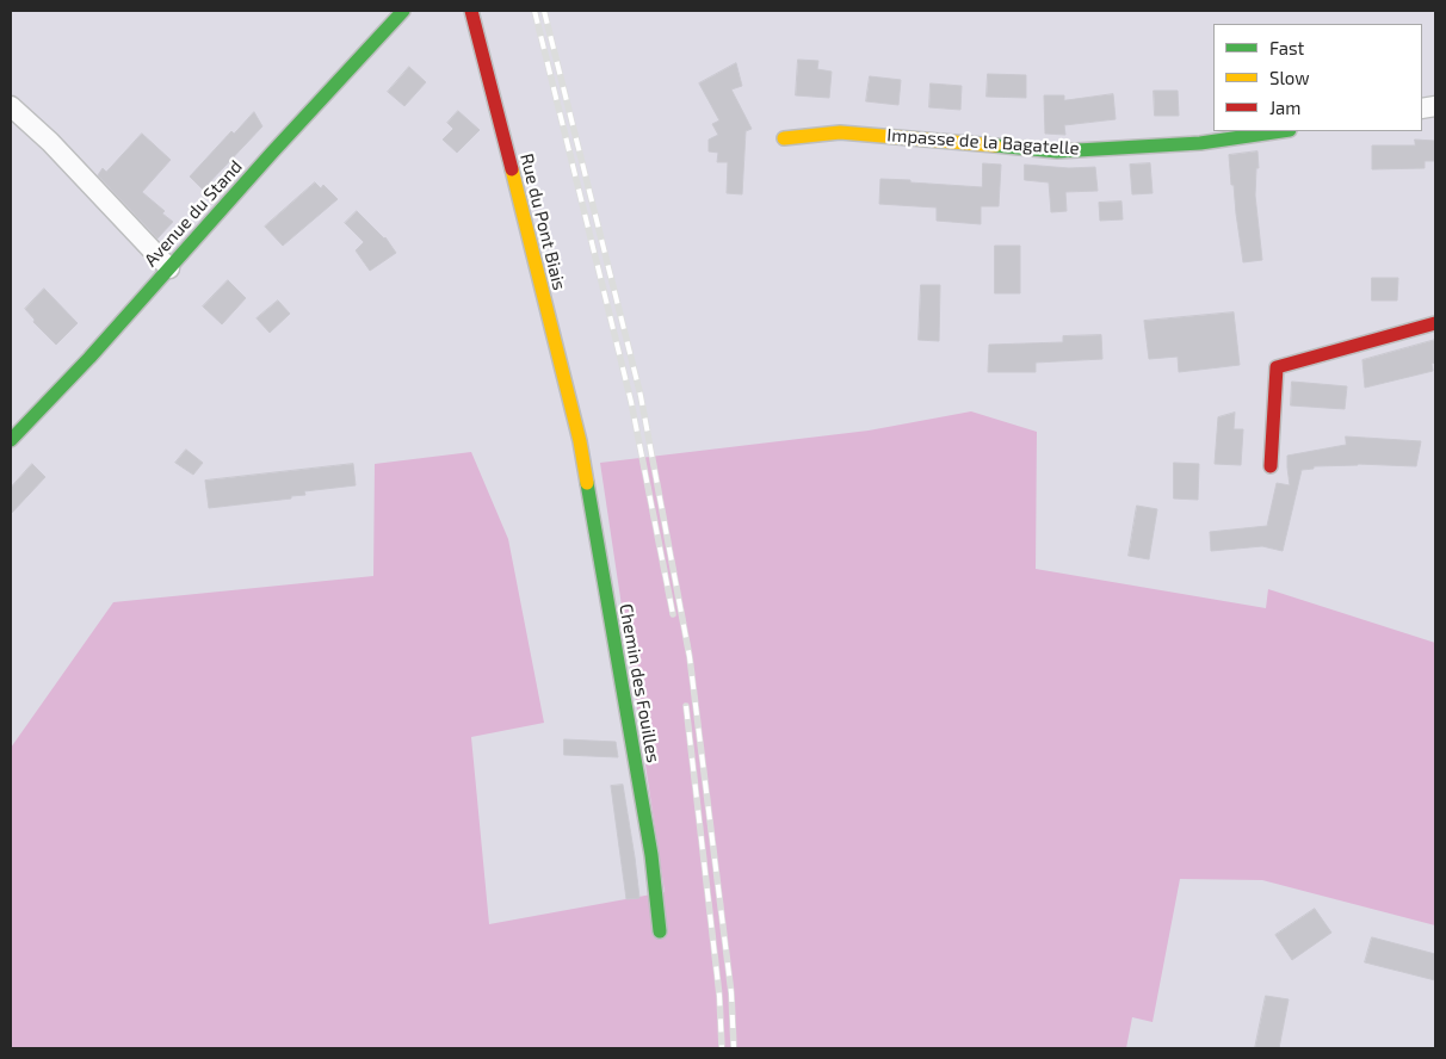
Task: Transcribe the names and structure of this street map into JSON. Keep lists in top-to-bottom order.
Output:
{
  "streets": {
    "street": [
      "Impasse de la Bagatelle",
      "Avenue du Stand",
      "Rue du Pont Biais",
      "Chemin des Fouilles"
    ]
  },
  "crossings": [
    ["Rue du Pont Biais", "Chemin des Fouilles"]
  ],
  "legend": ["Fast", "Slow", "Jam"]
}
